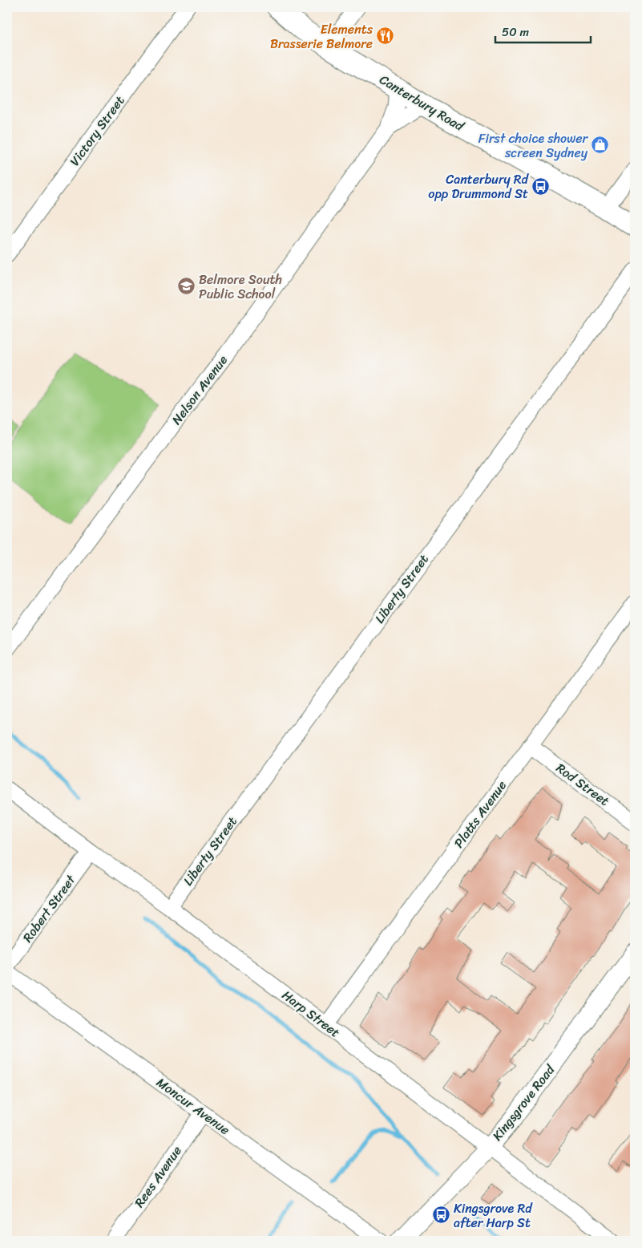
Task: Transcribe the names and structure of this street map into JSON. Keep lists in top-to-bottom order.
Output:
{
  "streets": {
    "highway": ["Canterbury Road"],
    "main road": ["Kingsgrove Road"],
    "street": [
      "Victory Street",
      "Nelson Avenue",
      "Liberty Street",
      "Rod Street",
      "Platts Avenue",
      "Robert Street",
      "Harp Street",
      "Moncur Avenue",
      "Rees Avenue"
    ]
  },
  "crossings": [
    ["Canterbury Road", "Nelson Avenue"],
    ["Liberty Street", "Harp Street"],
    ["Rod Street", "Platts Avenue"],
    ["Platts Avenue", "Harp Street"],
    ["Robert Street", "Harp Street"],
    ["Harp Street", "Kingsgrove Road"],
    ["Moncur Avenue", "Rees Avenue"]
  ],
  "places": {
    "restaurant": ["Elements Brasserie Belmore"],
    "shop": ["First choice shower screen Sydney"],
    "bus stop": ["Canterbury Rd opp Drummond St", "Kingsgrove Rd after Harp St"],
    "school or university": ["Belmore South Public School"]
  },
  "scale_bar": "50 m"
}
